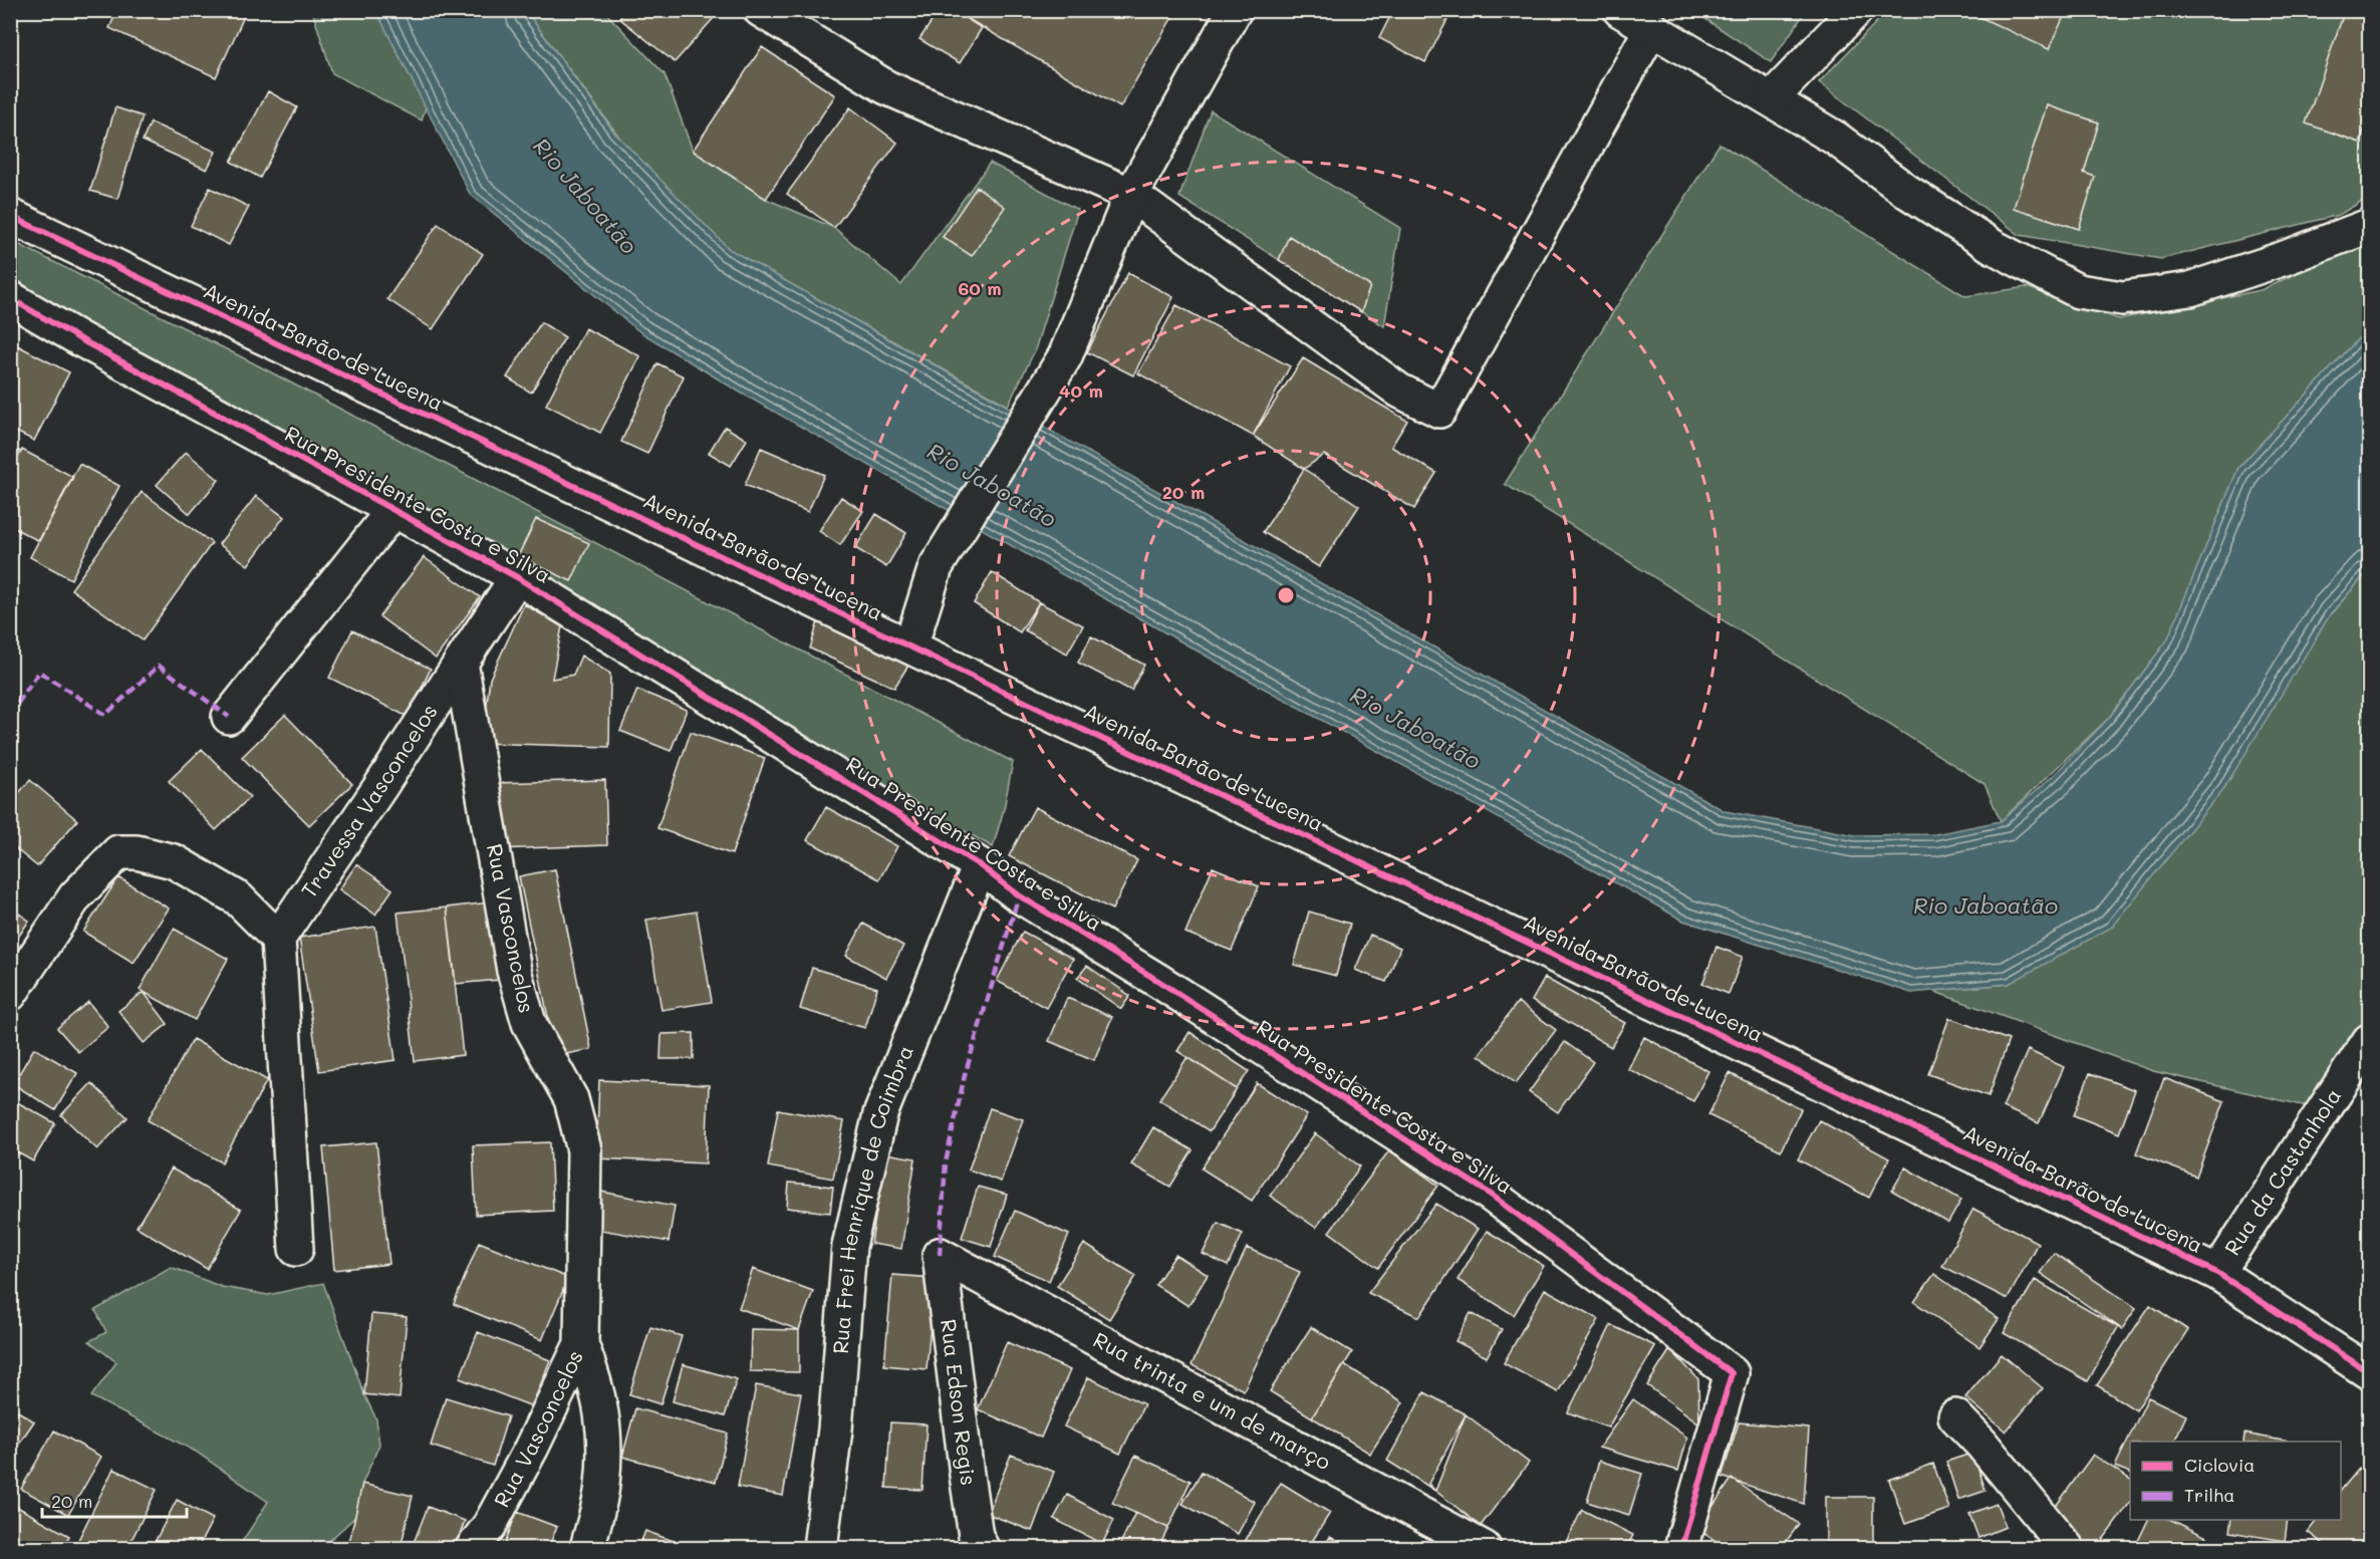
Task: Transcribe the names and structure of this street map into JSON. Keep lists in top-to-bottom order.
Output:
{
  "streets": {
    "street": [
      "Avenida Barão de Lucena",
      "Rua Presidente Costa e Silva",
      "Travessa Vasconcelos",
      "Rua Vasconcelos",
      "Rua da Castanhola",
      "Rua Frei Henrique de Coimbra",
      "Rua Edson Regis",
      "Rua trinta e um de março"
    ]
  },
  "crossings": [
    ["Avenida Barão de Lucena", "Rua da Castanhola"],
    ["Rua Presidente Costa e Silva", "Rua Frei Henrique de Coimbra"],
    ["Travessa Vasconcelos", "Rua Vasconcelos"],
    ["Rua Edson Regis", "Rua trinta e um de março"]
  ],
  "water": ["Rio Jaboatão"],
  "legend": ["Ciclovia", "Trilha"],
  "scale_bar": "20 m",
  "rings": ["60 m", "40 m", "20 m"]
}
